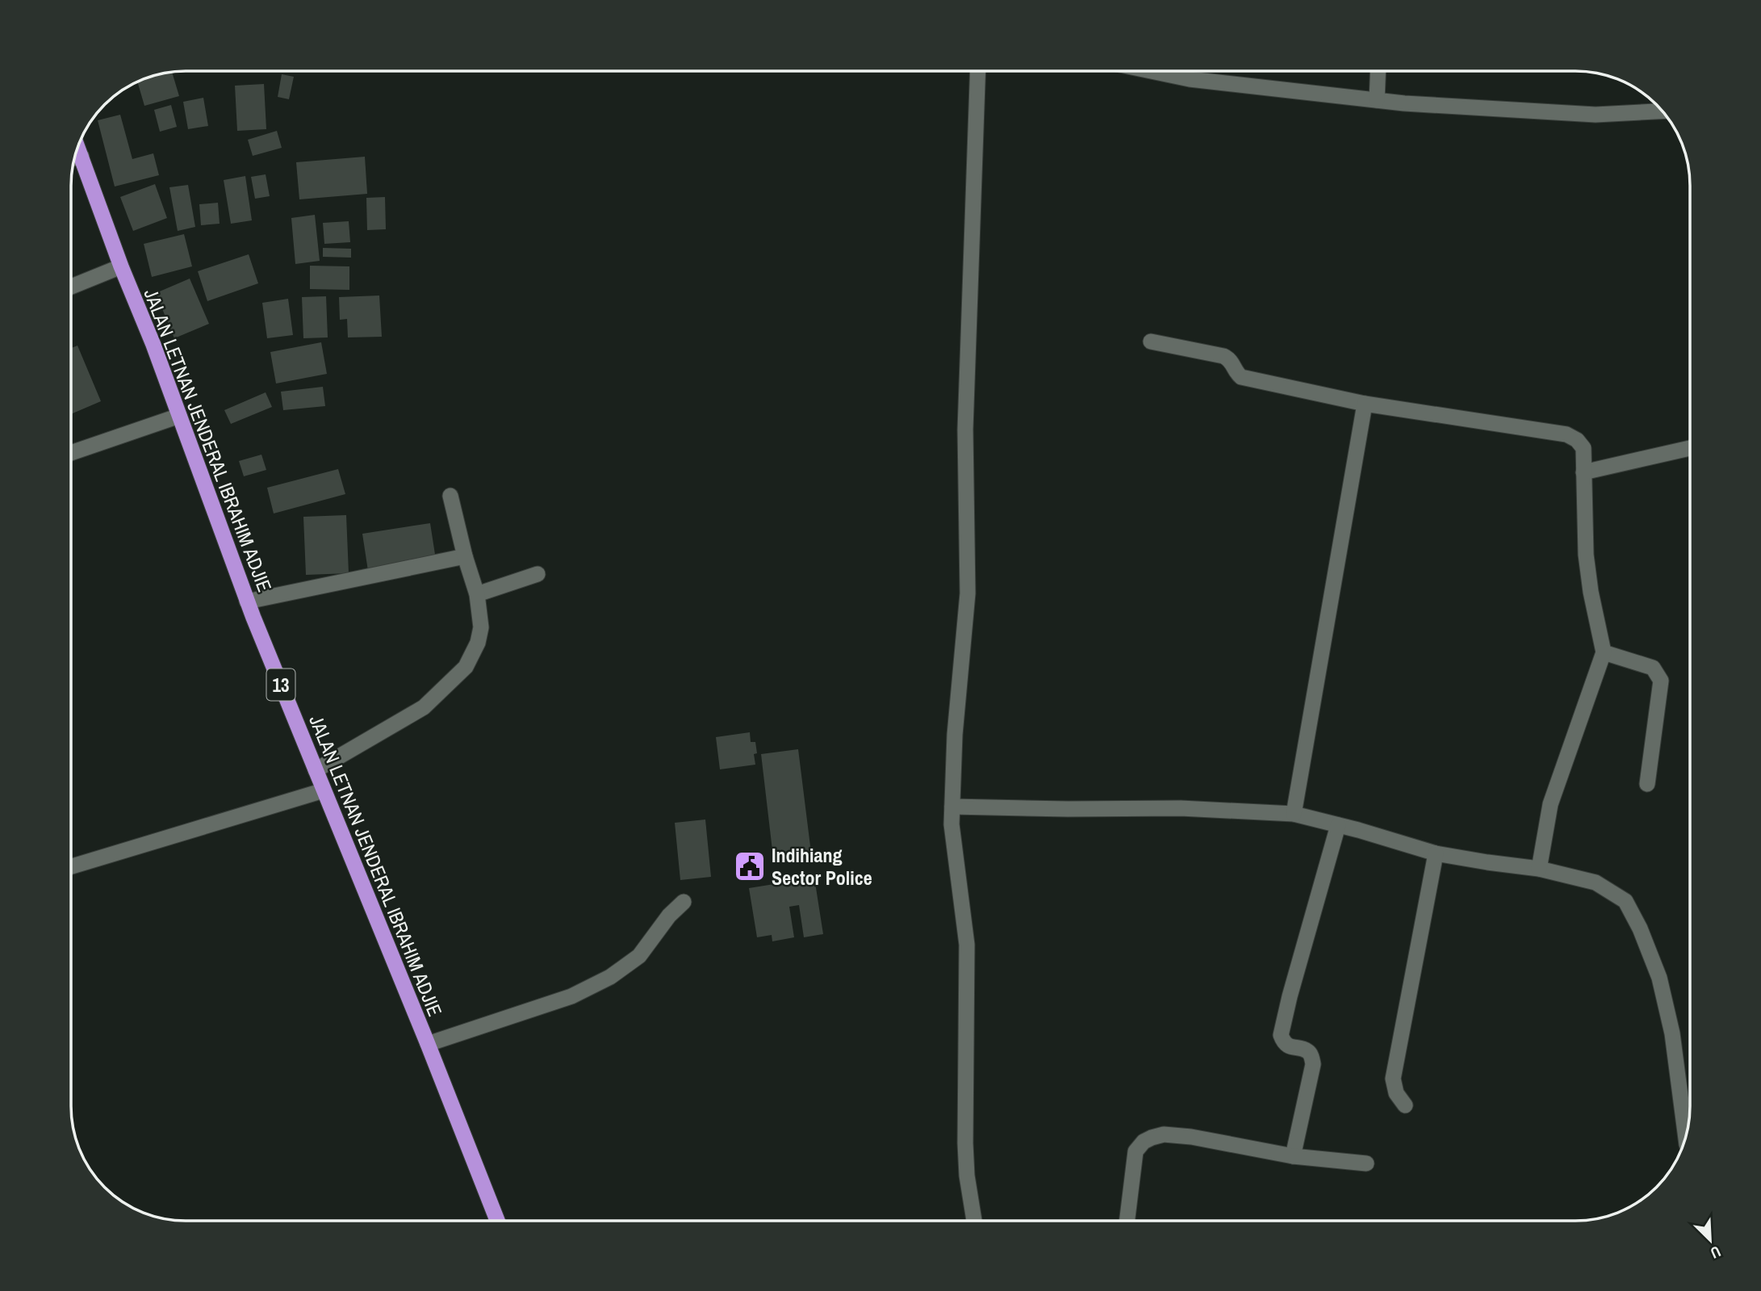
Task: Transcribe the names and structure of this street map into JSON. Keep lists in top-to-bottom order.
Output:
{
  "streets": {
    "highway": ["JALAN LETNAN JENDERAL IBRAHIM ADJIE", "13"]
  },
  "places": {
    "public building": ["Indihiang Sector Police"]
  },
  "north": "bottom right"
}
